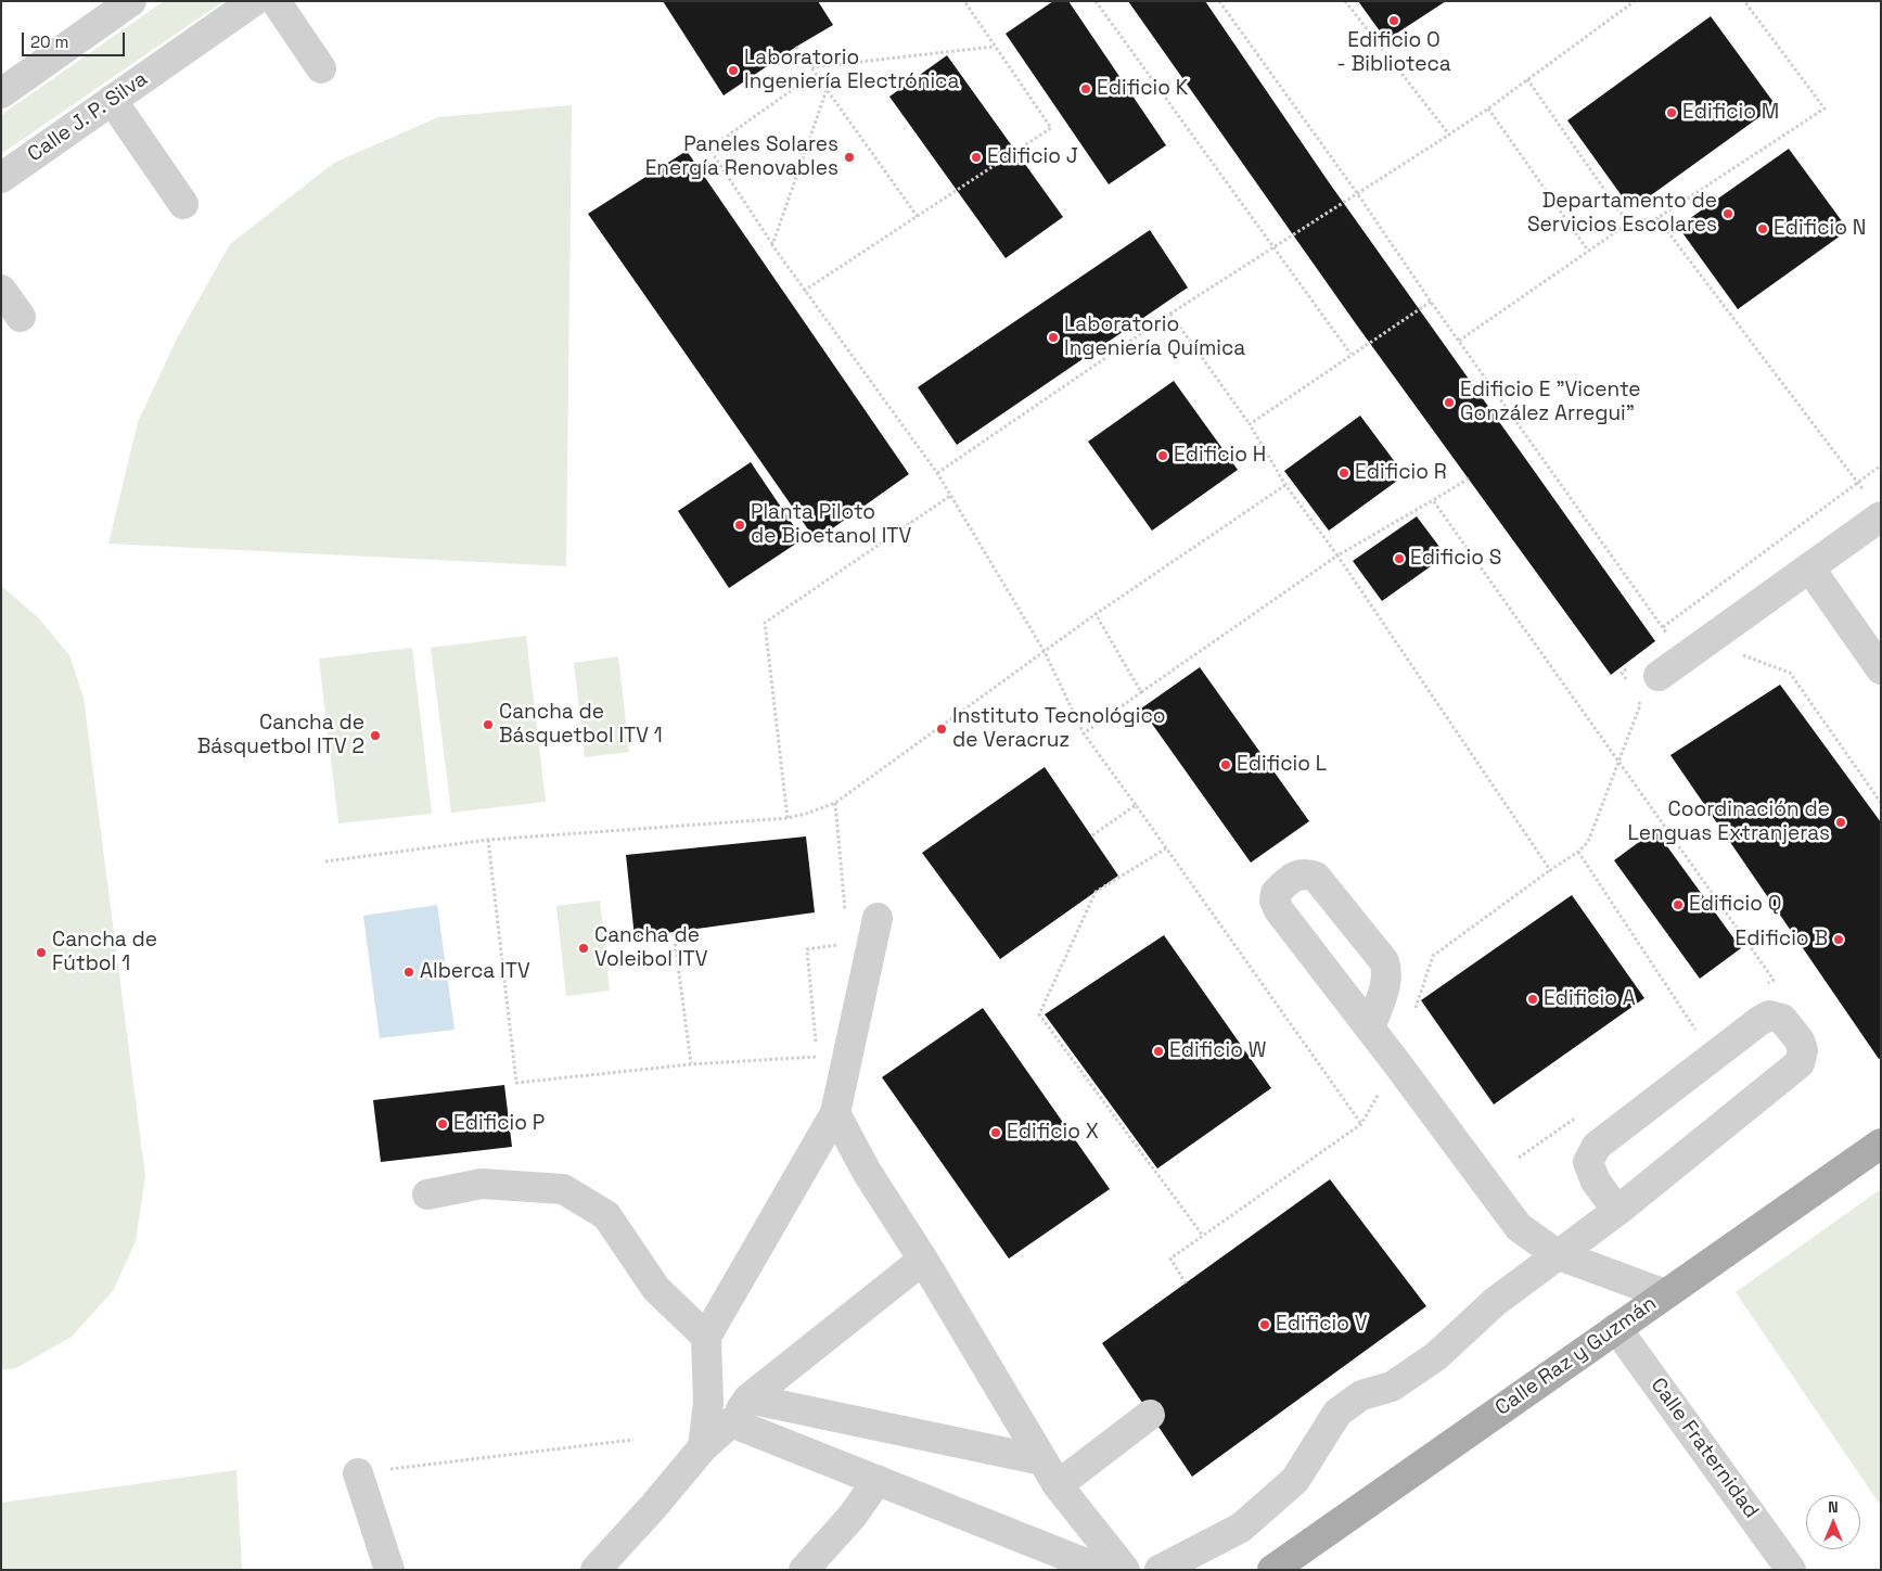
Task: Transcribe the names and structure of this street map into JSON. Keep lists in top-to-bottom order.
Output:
{
  "streets": {
    "main road": ["Calle Raz y Guzmán"],
    "street": ["Calle J. P. Silva", "Calle Fraternidad"]
  },
  "crossings": [
    ["Calle Raz y Guzmán", "Calle Fraternidad"]
  ],
  "places": [
    "Edificio O - Biblioteca",
    "Laboratorio Ingeniería Electrónica",
    "Edificio K",
    "Edificio M",
    "Paneles Solares Energía Renovables",
    "Edificio J",
    "Departamento de Servicios Escolares",
    "Edificio N",
    "Laboratorio Ingeniería Química",
    "Edificio E \"Vicente González Arregui\"",
    "Edificio H",
    "Edificio R",
    "Planta Piloto de Bioetanol ITV",
    "Edificio S",
    "Cancha de Básquetbol ITV 1",
    "Instituto Tecnológico de Veracruz",
    "Cancha de Básquetbol ITV 2",
    "Edificio L",
    "Coordinación de Lenguas Extranjeras",
    "Edificio Q",
    "Edificio B",
    "Cancha de Voleibol ITV",
    "Cancha de Fútbol 1",
    "Alberca ITV",
    "Edificio A",
    "Edificio W",
    "Edificio P",
    "Edificio X",
    "Edificio V"
  ],
  "scale_bar": "20 m",
  "north": "top"
}
